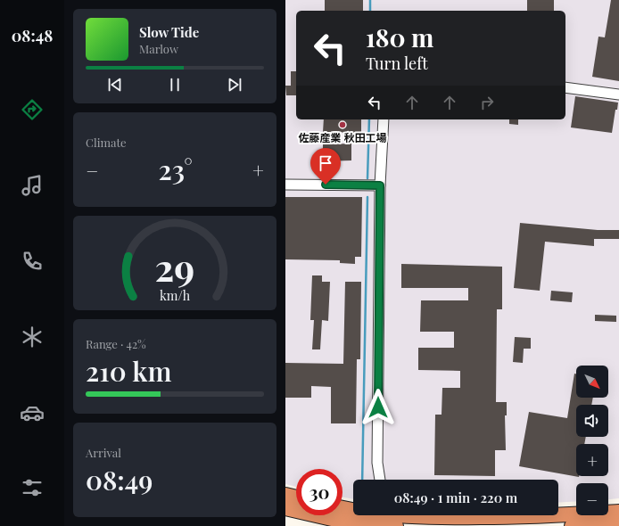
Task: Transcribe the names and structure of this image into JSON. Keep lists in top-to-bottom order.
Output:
{
  "places": ["佐藤産業 秋田工場"],
  "north": "bottom right",
  "page": {
    "tabs": "08:48",
    "turn": ["180 m", "Turn left"],
    "song": ["Slow Tide", "Marlow"],
    "tile": [
      "Climate",
      ["Range · 42%", "210 km"],
      ["Arrival", "08:49"]
    ],
    "heat": ["−", "23°", "+"],
    "map_buttons": ["+", "−"],
    "limit": "30",
    "trip": "08:49 · 1 min · 220 m",
    "gauge": ["29", "km/h"]
  }
}
